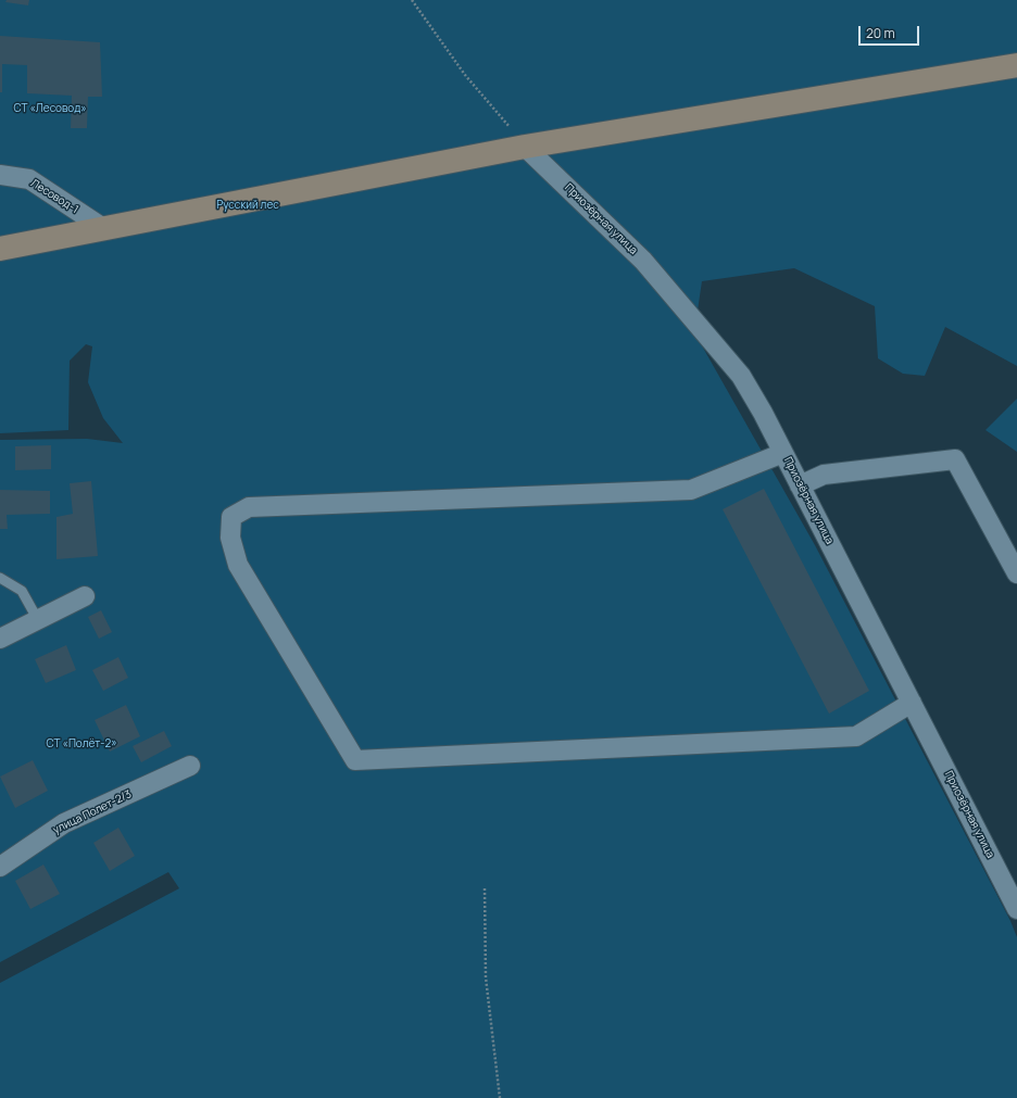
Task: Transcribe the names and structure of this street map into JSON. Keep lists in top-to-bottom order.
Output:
{
  "streets": {
    "street": ["Лесовод-1", "Приозёрная улица", "улица Полет-2/3"]
  },
  "parks": ["СТ «Лесовод»", "Русский лес", "СТ «Полёт-2»"],
  "scale_bar": "20 m"
}
